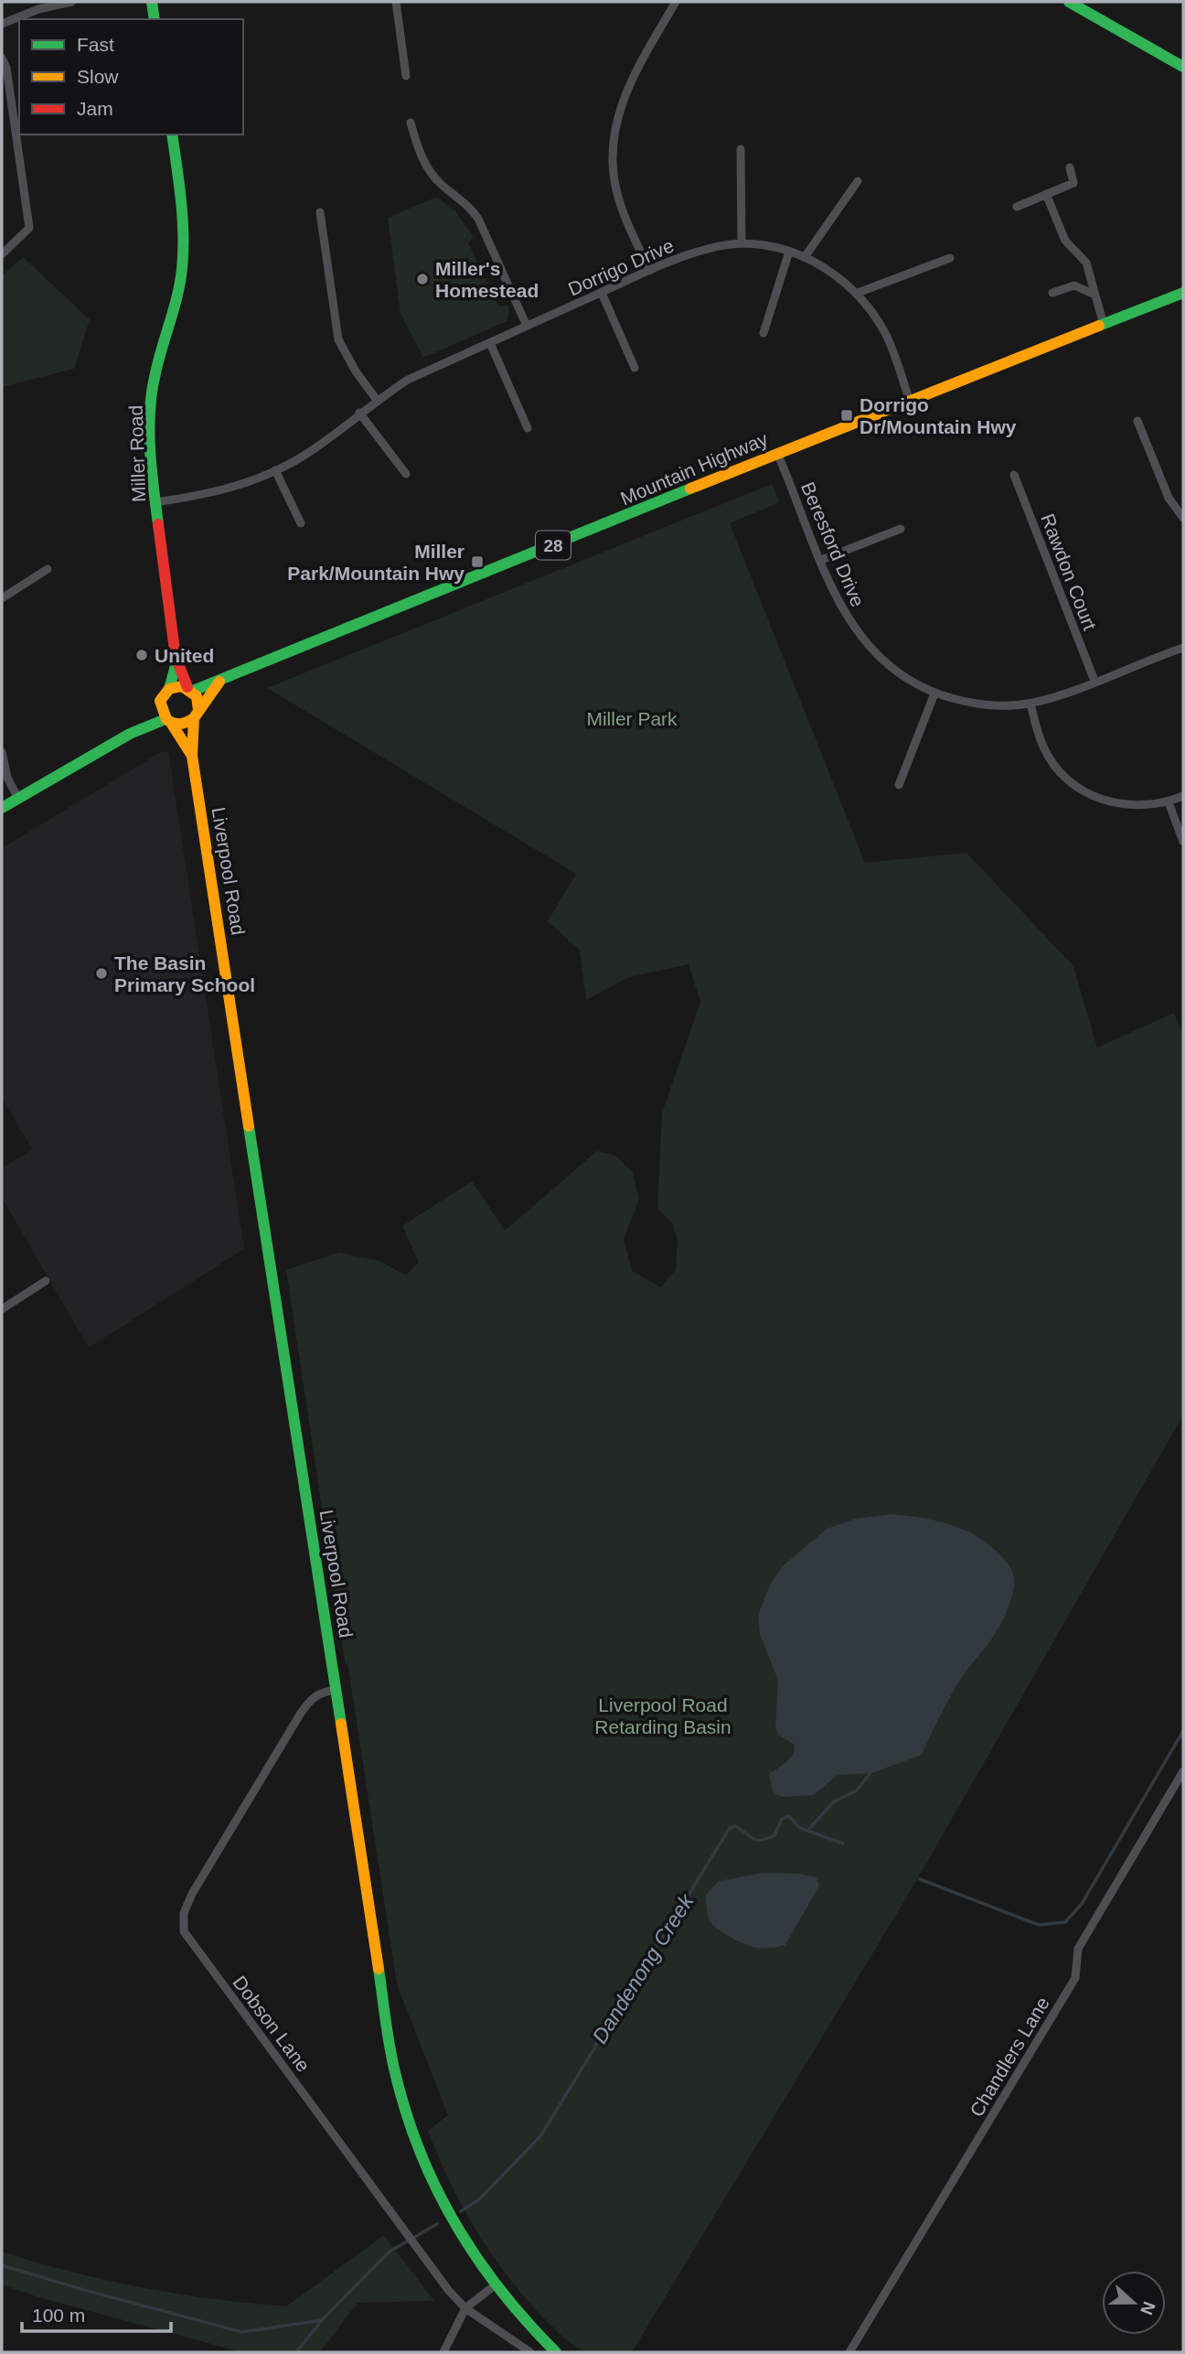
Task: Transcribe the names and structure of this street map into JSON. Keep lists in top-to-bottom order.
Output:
{
  "streets": {
    "main road": [
      "Miller Road",
      "Mountain Highway",
      "28",
      "Liverpool Road"
    ],
    "street": [
      "Dorrigo Drive",
      "Beresford Drive",
      "Rawdon Court",
      "Dobson Lane",
      "Chandlers Lane"
    ]
  },
  "crossings": [
    ["Dorrigo Drive", "Miller Road"],
    ["Dorrigo Drive", "Mountain Highway"],
    ["Miller Road", "Mountain Highway"],
    ["Miller Road", "28"],
    ["Miller Road", "Liverpool Road"],
    ["Mountain Highway", "Beresford Drive"],
    ["Mountain Highway", "28"],
    ["Mountain Highway", "Liverpool Road"],
    ["Beresford Drive", "Rawdon Court"],
    ["28", "Liverpool Road"],
    ["Liverpool Road", "Dobson Lane"]
  ],
  "water": ["Dandenong Creek"],
  "parks": ["Miller Park", "Liverpool Road Retarding Basin"],
  "places": {
    "other": ["Miller's Homestead", "United", "The Basin Primary School"],
    "transit": ["Dorrigo Dr/Mountain Hwy", "Miller Park/Mountain Hwy"]
  },
  "legend": ["Fast", "Slow", "Jam"],
  "scale_bar": "100 m",
  "north": "right"
}
